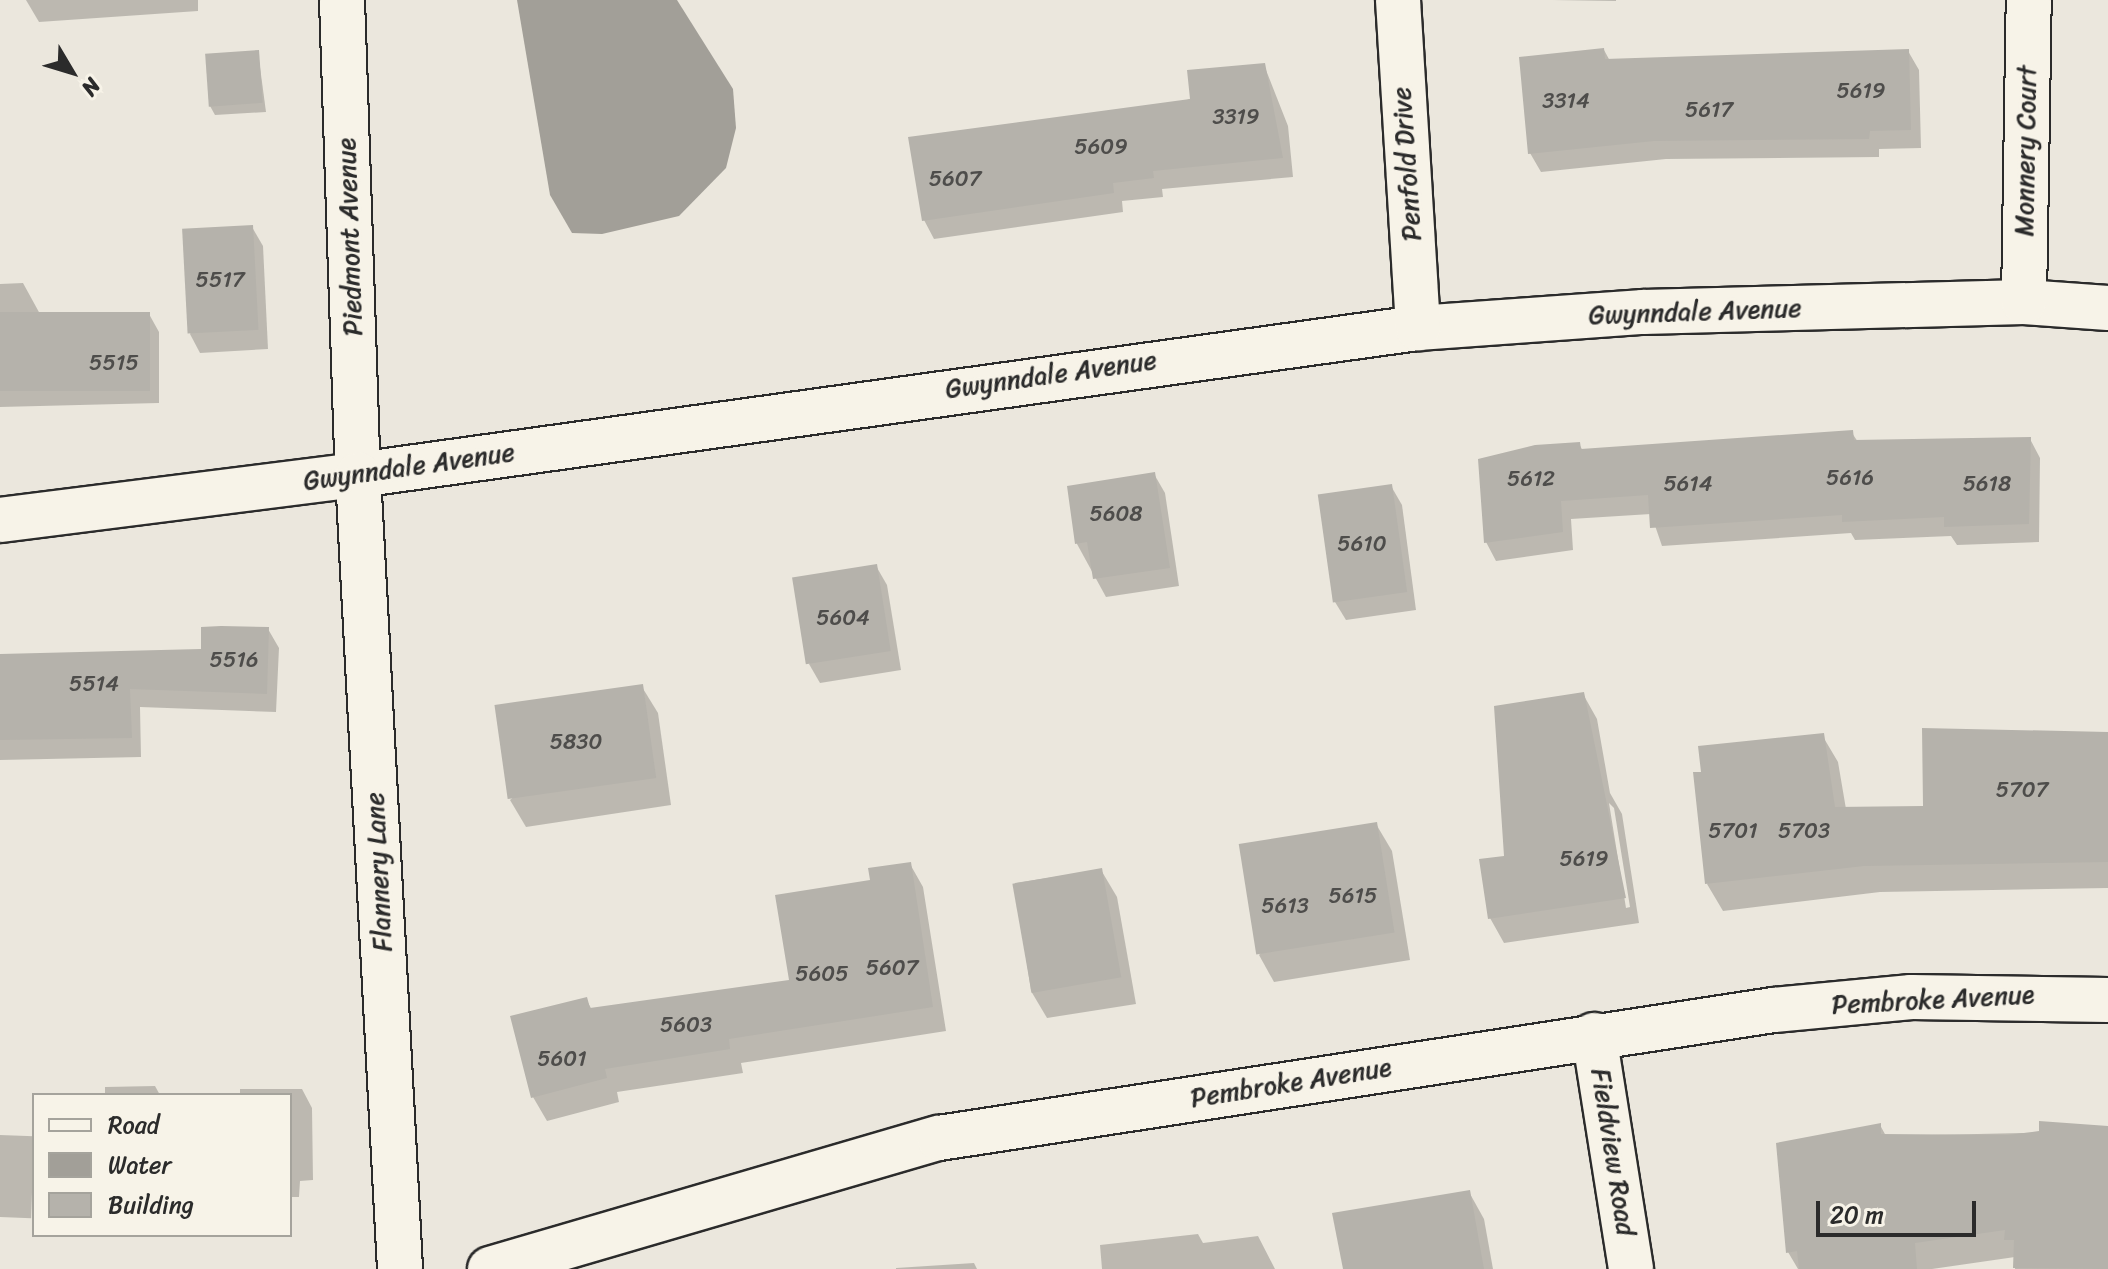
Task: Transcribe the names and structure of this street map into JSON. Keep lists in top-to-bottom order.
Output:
{
  "streets": {
    "street": [
      "Monnery Court",
      "Penfold Drive",
      "Piedmont Avenue",
      "Gwynndale Avenue",
      "Flannery Lane",
      "Pembroke Avenue",
      "Fieldview Road"
    ]
  },
  "crossings": [
    ["Monnery Court", "Gwynndale Avenue"],
    ["Penfold Drive", "Gwynndale Avenue"],
    ["Piedmont Avenue", "Gwynndale Avenue"],
    ["Piedmont Avenue", "Flannery Lane"],
    ["Gwynndale Avenue", "Flannery Lane"],
    ["Pembroke Avenue", "Fieldview Road"]
  ],
  "house_numbers": [
    "5619",
    "3314",
    "5617",
    "3319",
    "5609",
    "5607",
    "5517",
    "5515",
    "5616",
    "5612",
    "5614",
    "5618",
    "5608",
    "5610",
    "5604",
    "5516",
    "5514",
    "5830",
    "5707",
    "5701",
    "5703",
    "5619",
    "5615",
    "5613",
    "5607",
    "5605",
    "5603",
    "5601"
  ],
  "legend": ["Road", "Water", "Building"],
  "scale_bar": "20 m",
  "north": "bottom right"
}
